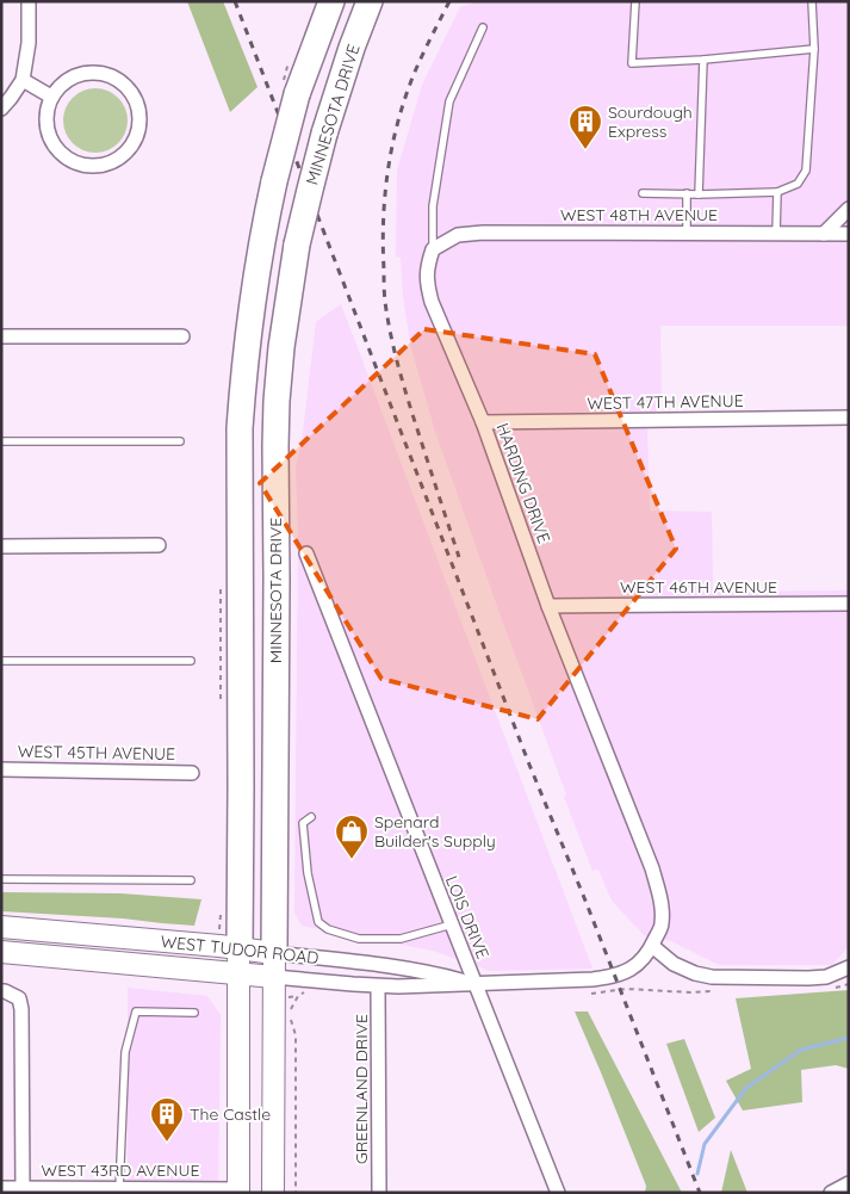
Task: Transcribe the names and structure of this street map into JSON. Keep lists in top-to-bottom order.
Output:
{
  "streets": {
    "highway": ["MINNESOTA DRIVE"],
    "main road": ["WEST TUDOR ROAD"],
    "street": [
      "WEST 48TH AVENUE",
      "WEST 47TH AVENUE",
      "HARDING DRIVE",
      "WEST 46TH AVENUE",
      "WEST 45TH AVENUE",
      "LOIS DRIVE",
      "GREENLAND DRIVE",
      "WEST 43RD AVENUE"
    ]
  },
  "crossings": [
    ["MINNESOTA DRIVE", "WEST TUDOR ROAD"],
    ["WEST 48TH AVENUE", "HARDING DRIVE"],
    ["WEST 47TH AVENUE", "HARDING DRIVE"],
    ["HARDING DRIVE", "WEST 46TH AVENUE"],
    ["HARDING DRIVE", "WEST TUDOR ROAD"],
    ["LOIS DRIVE", "WEST TUDOR ROAD"],
    ["WEST TUDOR ROAD", "GREENLAND DRIVE"]
  ],
  "places": {
    "building": ["Sourdough Express", "The Castle"],
    "shop": ["Spenard Builder's Supply"]
  }
}
